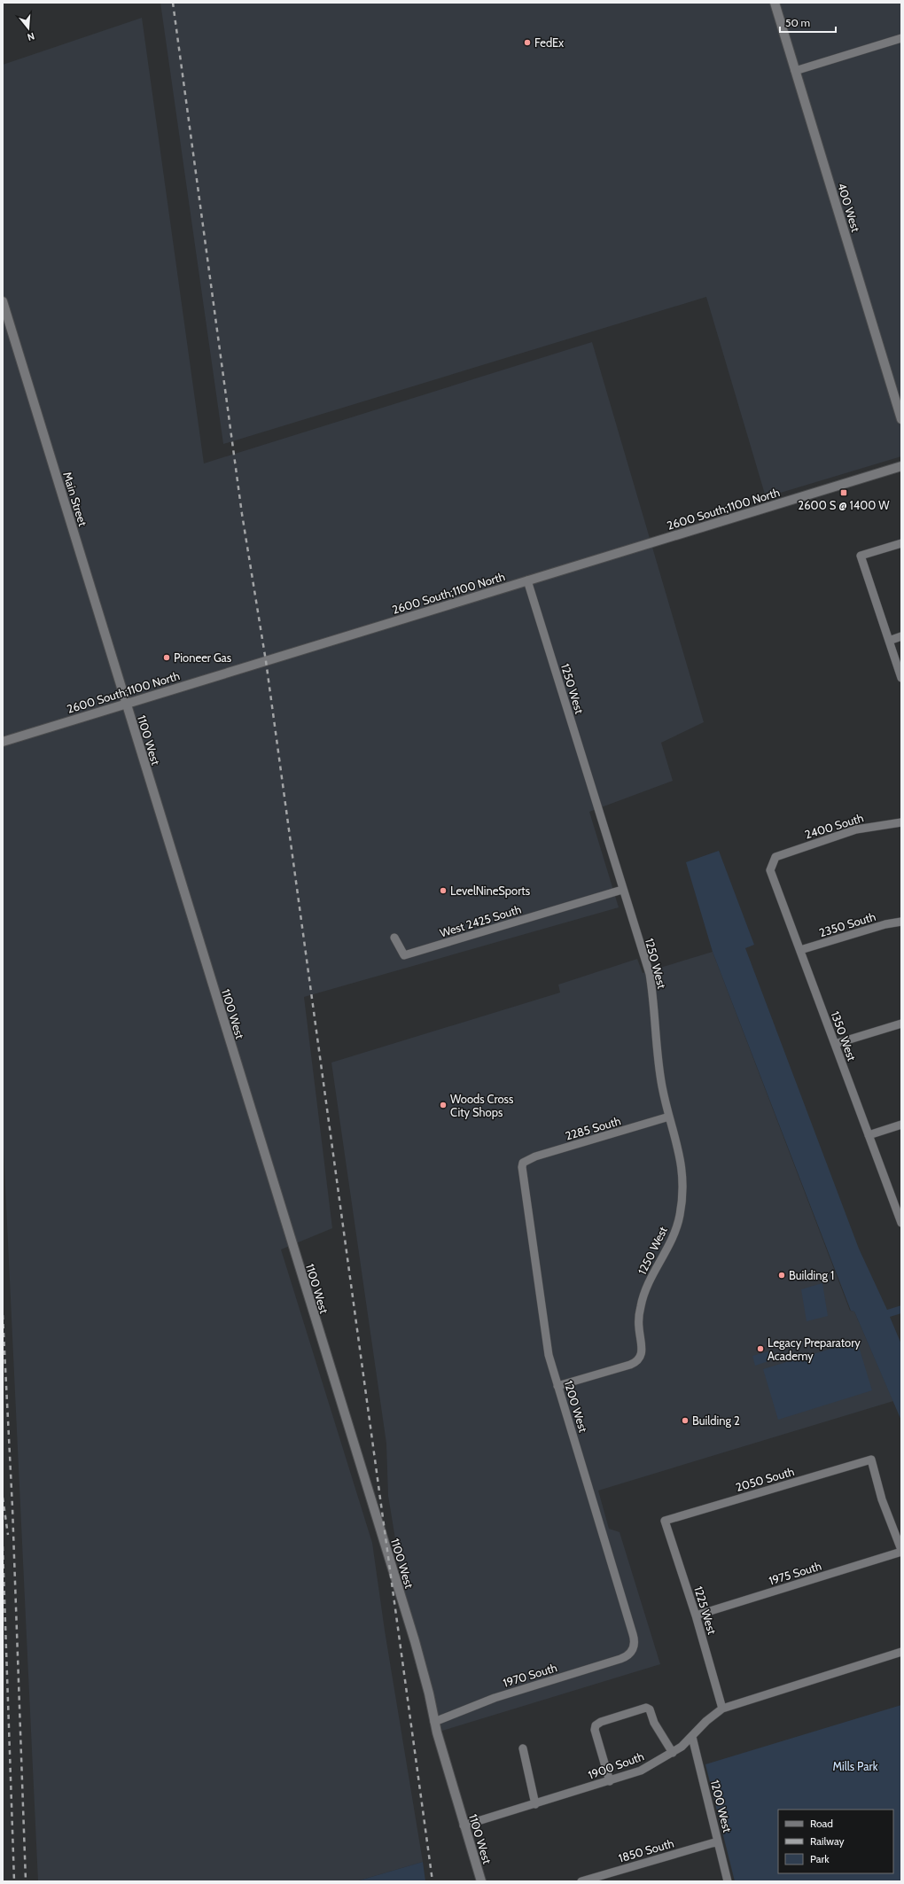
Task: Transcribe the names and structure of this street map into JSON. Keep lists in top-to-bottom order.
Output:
{
  "streets": {
    "street": [
      "400 West",
      "Main Street",
      "2600 South;1100 North",
      "1250 West",
      "1100 West",
      "2400 South",
      "West 2425 South",
      "2350 South",
      "1350 West",
      "2285 South",
      "1200 West",
      "2050 South",
      "1975 South",
      "1225 West",
      "1970 South",
      "1900 South",
      "1850 South"
    ]
  },
  "crossings": [
    ["Main Street", "2600 South;1100 North"],
    ["Main Street", "1100 West"],
    ["2600 South;1100 North", "1250 West"],
    ["2600 South;1100 North", "1100 West"],
    ["1250 West", "West 2425 South"],
    ["1250 West", "2285 South"],
    ["1250 West", "1200 West"],
    ["1100 West", "1970 South"],
    ["1100 West", "1900 South"],
    ["2400 South", "1350 West"],
    ["2350 South", "1350 West"],
    ["2285 South", "1200 West"],
    ["1200 West", "1970 South"],
    ["1200 West", "1900 South"],
    ["1200 West", "1850 South"],
    ["2050 South", "1975 South"],
    ["2050 South", "1225 West"],
    ["1975 South", "1225 West"],
    ["1225 West", "1900 South"]
  ],
  "parks": ["Mills Park"],
  "places": {
    "other": [
      "FedEx",
      "Pioneer Gas",
      "LevelNineSports",
      "Woods Cross City Shops",
      "Building 1",
      "Legacy Preparatory Academy",
      "Building 2"
    ],
    "transit": ["2600 S @ 1400 W"]
  },
  "legend": ["Road", "Railway", "Park"],
  "scale_bar": "50 m",
  "north": "bottom"
}
